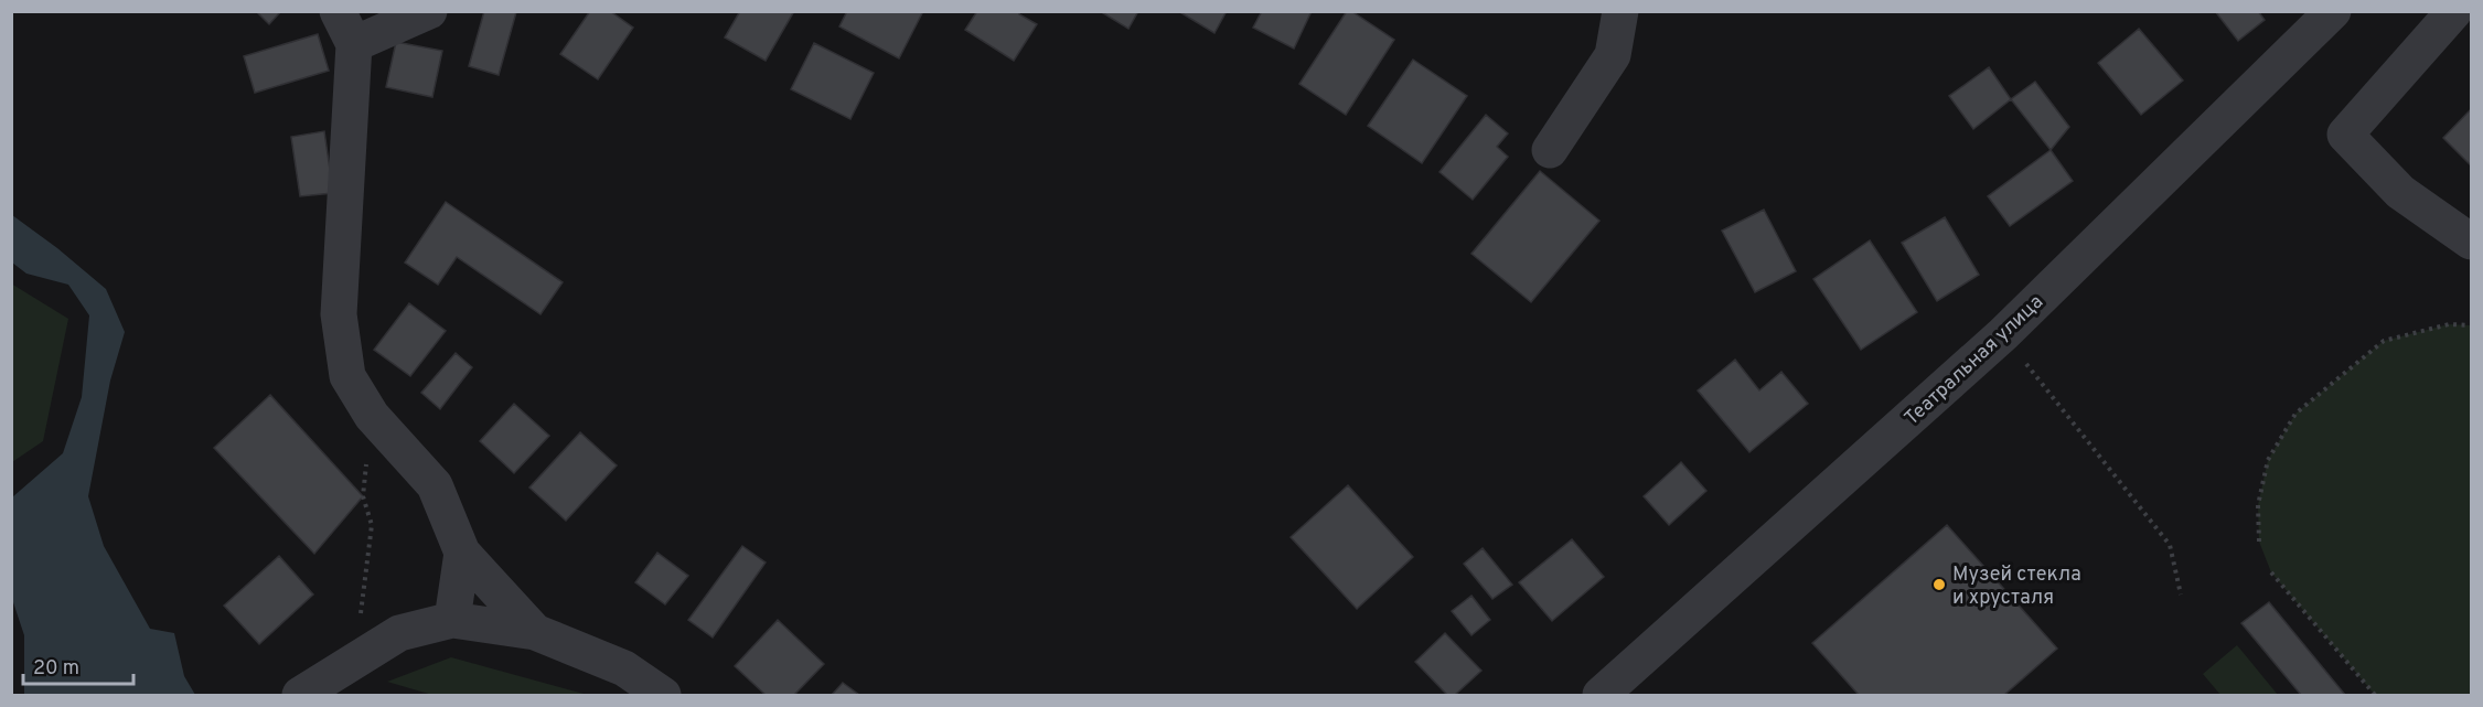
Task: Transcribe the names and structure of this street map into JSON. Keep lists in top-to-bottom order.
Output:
{
  "streets": {
    "street": ["Театральная улица"]
  },
  "places": ["Музей стекла и хрусталя"],
  "scale_bar": "20 m"
}
